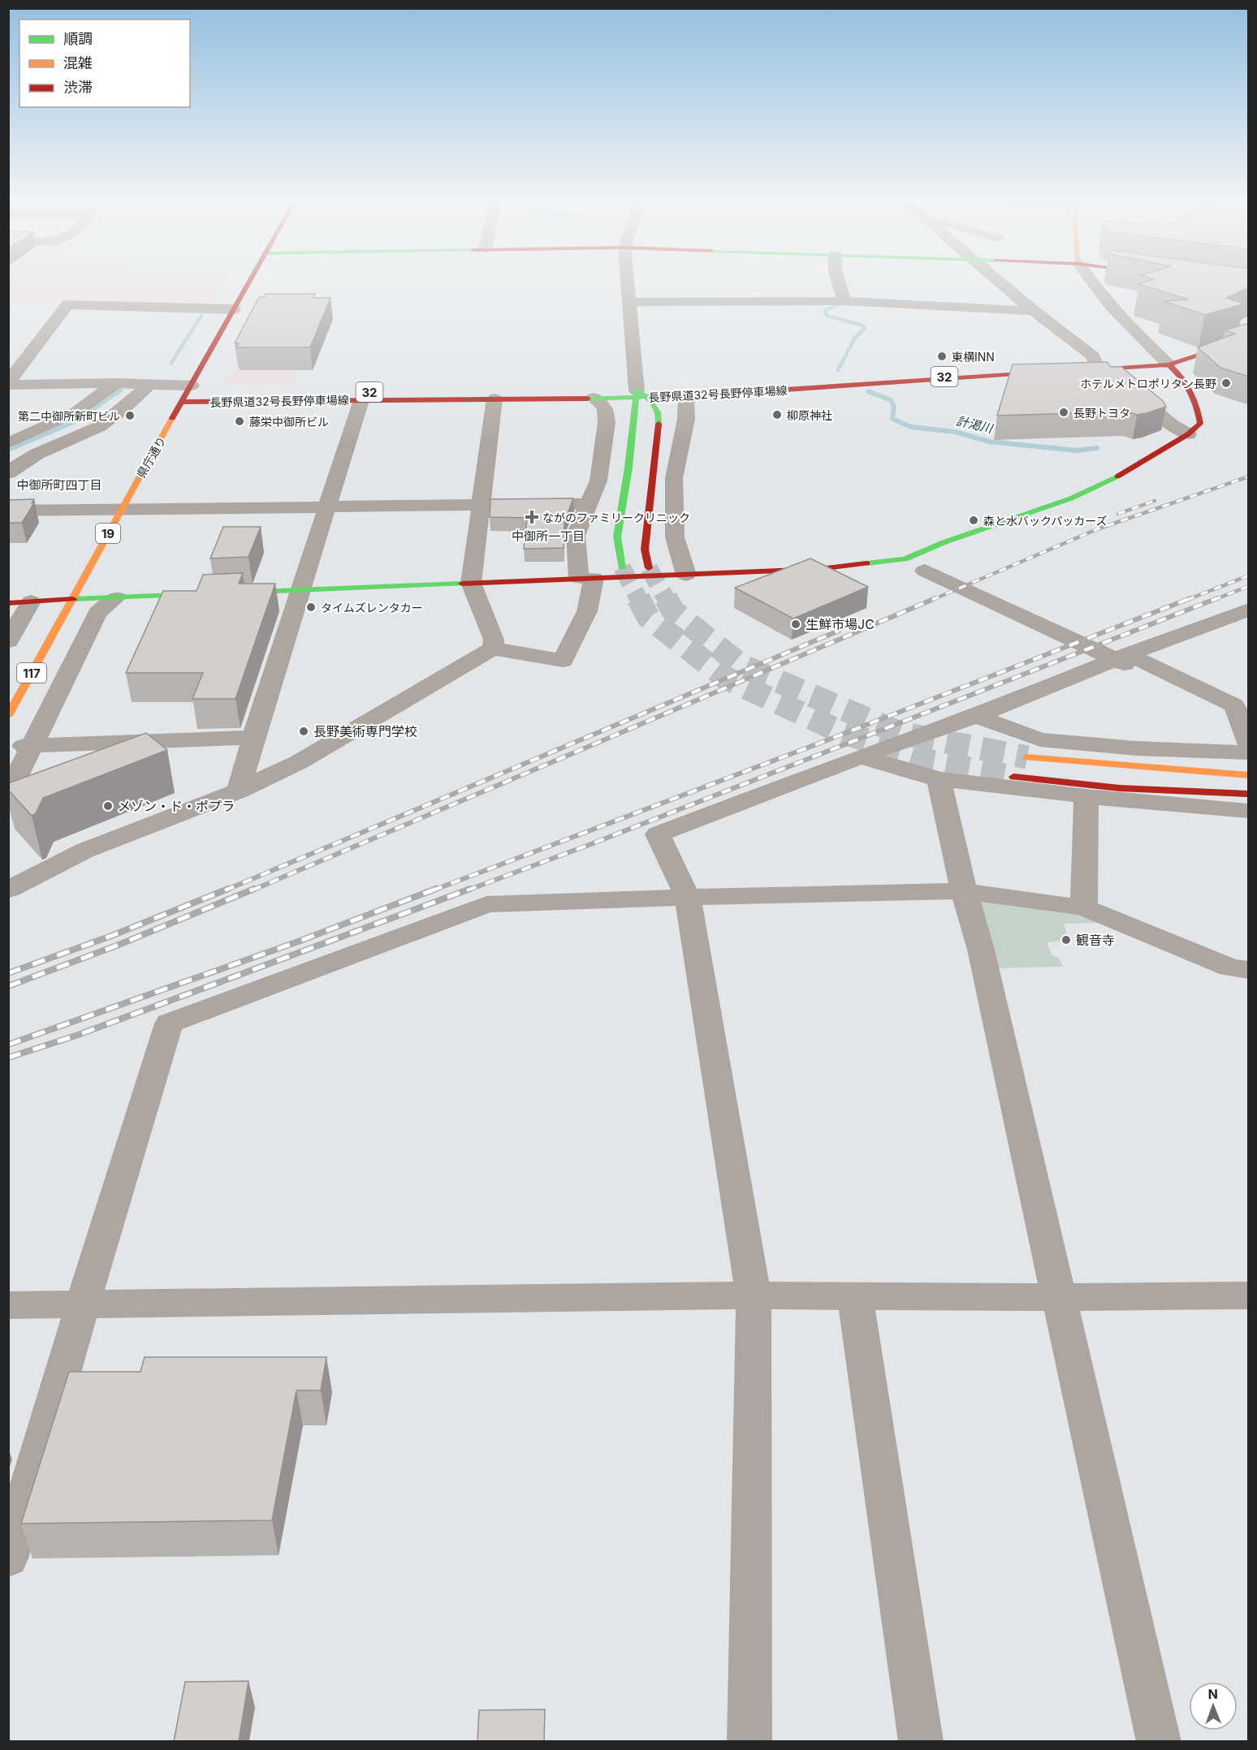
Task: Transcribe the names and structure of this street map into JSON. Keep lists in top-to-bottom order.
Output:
{
  "streets": {
    "main road": [
      "32",
      "長野県道32号長野停車場線",
      "県庁通り",
      "19",
      "117"
    ]
  },
  "crossings": [
    ["長野県道32号長野停車場線", "県庁通り"]
  ],
  "districts": ["中御所町四丁目", "中御所一丁目"],
  "water": ["計渇川"],
  "places": {
    "other": [
      "東横INN",
      "ホテルメトロポリタン長野",
      "長野トヨタ",
      "柳原神社",
      "第二中御所新町ビル",
      "藤栄中御所ビル",
      "森と水バックパッカーズ",
      "タイムズレンタカー",
      "生鮮市場JC",
      "長野美術専門学校",
      "メゾン・ド・ポプラ",
      "観音寺"
    ],
    "health": ["ながのファミリークリニック"]
  },
  "legend": ["順調", "混雑", "渋滞"],
  "north": "top"
}
